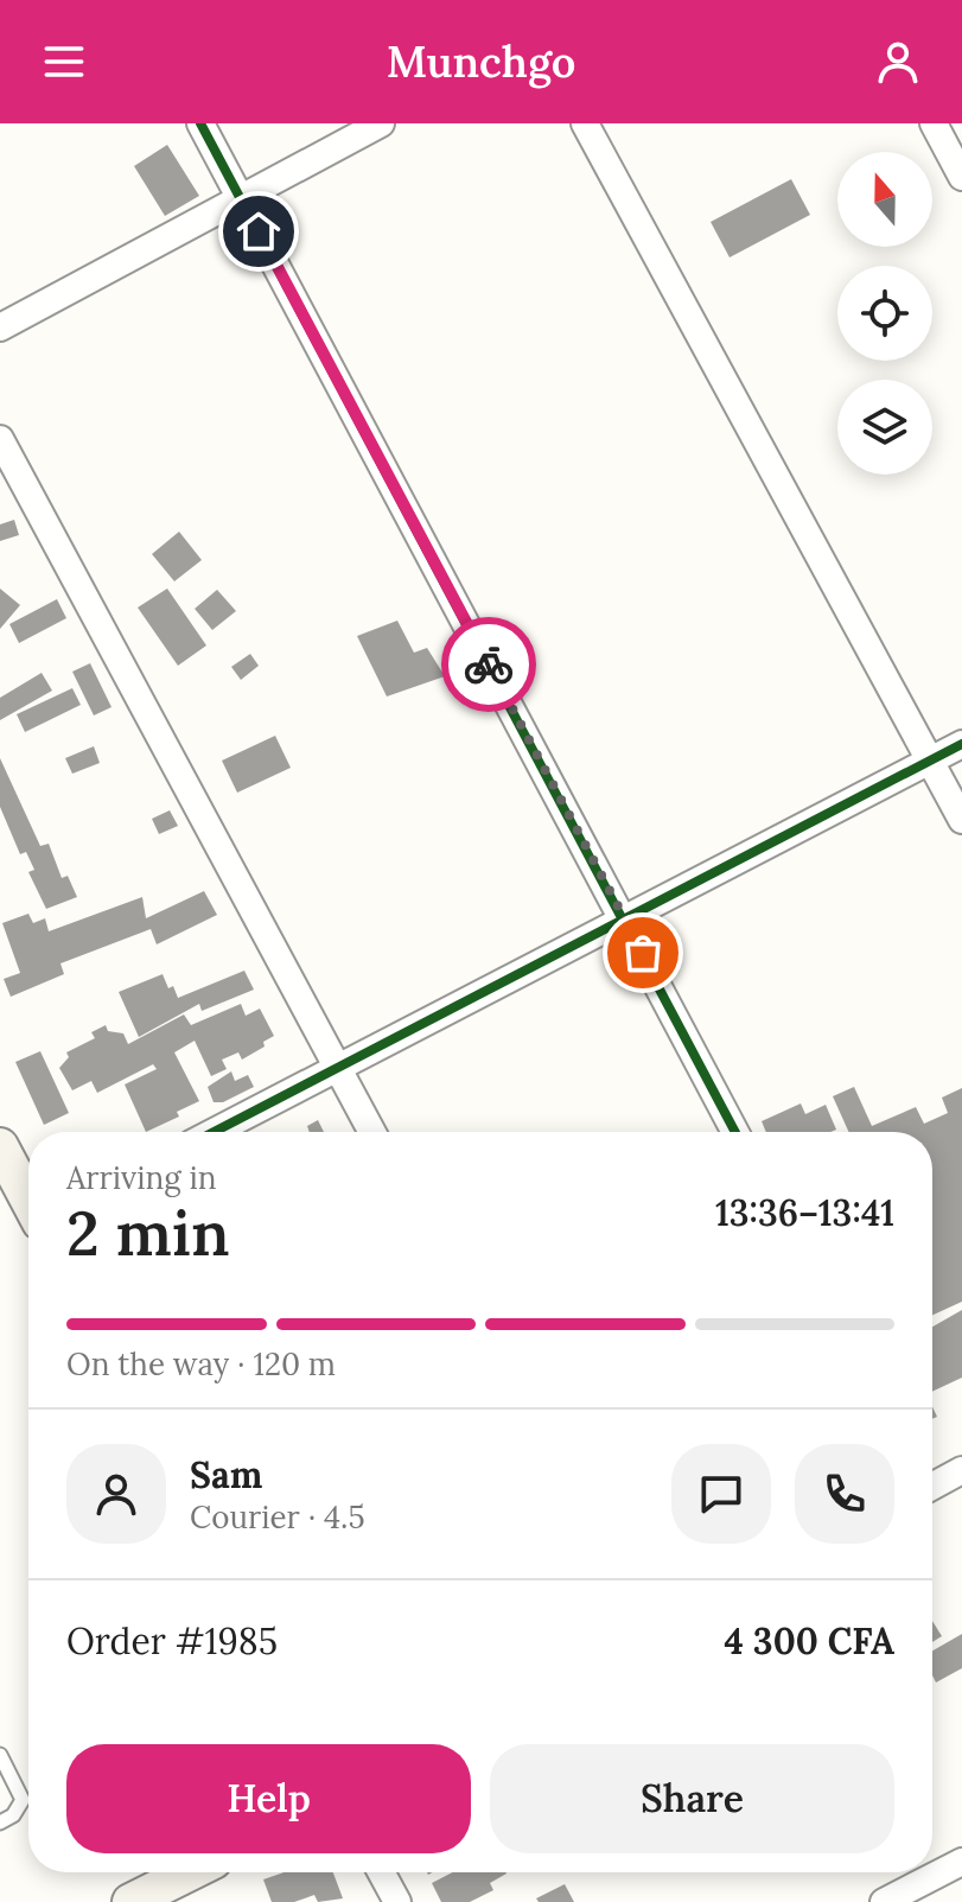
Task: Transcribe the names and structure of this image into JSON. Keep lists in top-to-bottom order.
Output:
{
  "north": "top",
  "page": {
    "header": "Munchgo",
    "heading": ["2 min", "Arriving in", "13:36–13:41"],
    "panel": [
      "Sam",
      "Courier · 4.5",
      "Order #1985",
      "4 300 CFA"
    ],
    "bar": "On the way · 120 m",
    "buttons": ["Help", "Share"]
  }
}
